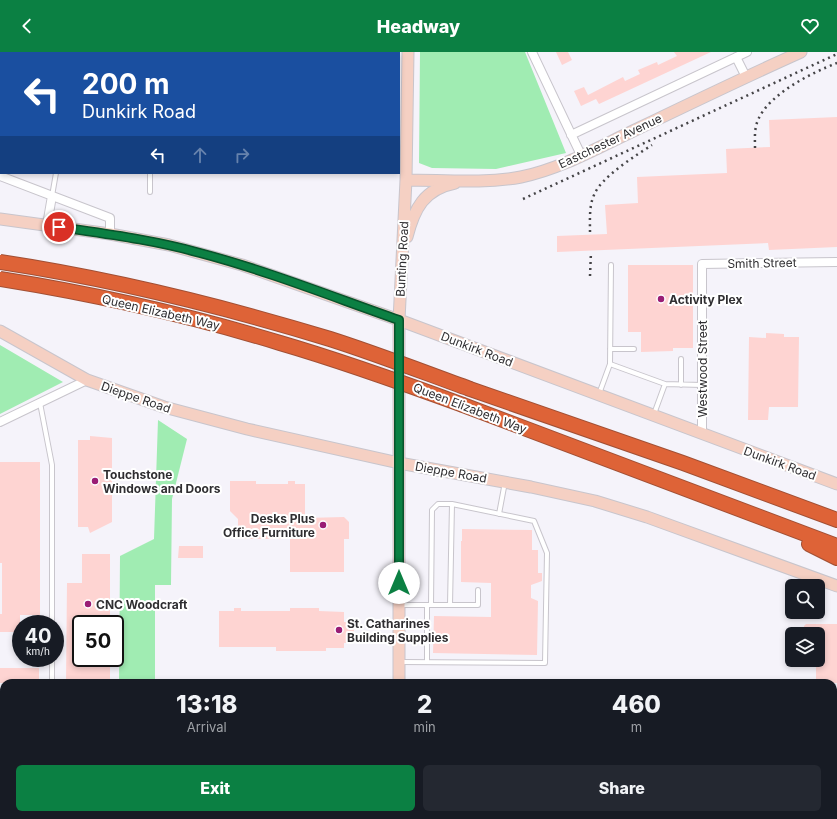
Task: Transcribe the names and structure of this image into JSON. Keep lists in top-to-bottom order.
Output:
{
  "streets": {
    "highway": ["Queen Elizabeth Way"],
    "street": [
      "Eastchester Avenue",
      "Bunting Road",
      "Smith Street",
      "Dunkirk Road",
      "Westwood Street",
      "Dieppe Road"
    ]
  },
  "crossings": [
    ["Eastchester Avenue", "Bunting Road"],
    ["Bunting Road", "Dunkirk Road"],
    ["Bunting Road", "Dieppe Road"],
    ["Smith Street", "Westwood Street"],
    ["Dunkirk Road", "Westwood Street"]
  ],
  "places": [
    "Activity Plex",
    "Touchstone Windows and Doors",
    "Desks Plus Office Furniture",
    "CNC Woodcraft",
    "St. Catharines Building Supplies"
  ],
  "page": {
    "header": "Headway",
    "turn": ["200 m", "Dunkirk Road"],
    "speed": "40 km/h",
    "limit": "50",
    "eta": [
      "13:18",
      "Arrival",
      "2",
      "min",
      "460",
      "m"
    ],
    "buttons": ["Exit", "Share"]
  }
}
